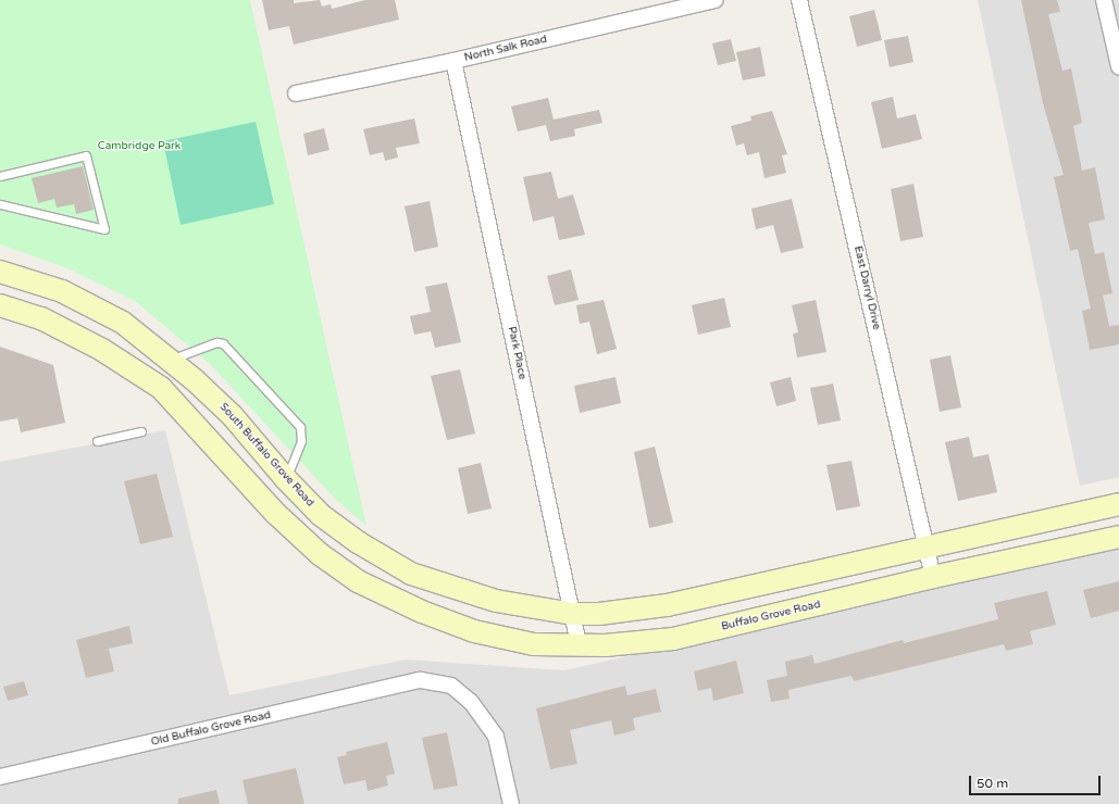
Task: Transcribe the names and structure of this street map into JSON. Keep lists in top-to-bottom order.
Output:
{
  "streets": {
    "main road": ["South Buffalo Grove Road", "Buffalo Grove Road"],
    "street": [
      "North Salk Road",
      "East Darryl Drive",
      "Park Place",
      "Old Buffalo Grove Road"
    ]
  },
  "crossings": [
    ["North Salk Road", "Park Place"],
    ["East Darryl Drive", "Buffalo Grove Road"],
    ["Park Place", "South Buffalo Grove Road"],
    ["Park Place", "Buffalo Grove Road"]
  ],
  "parks": ["Cambridge Park"],
  "scale_bar": "50 m"
}
